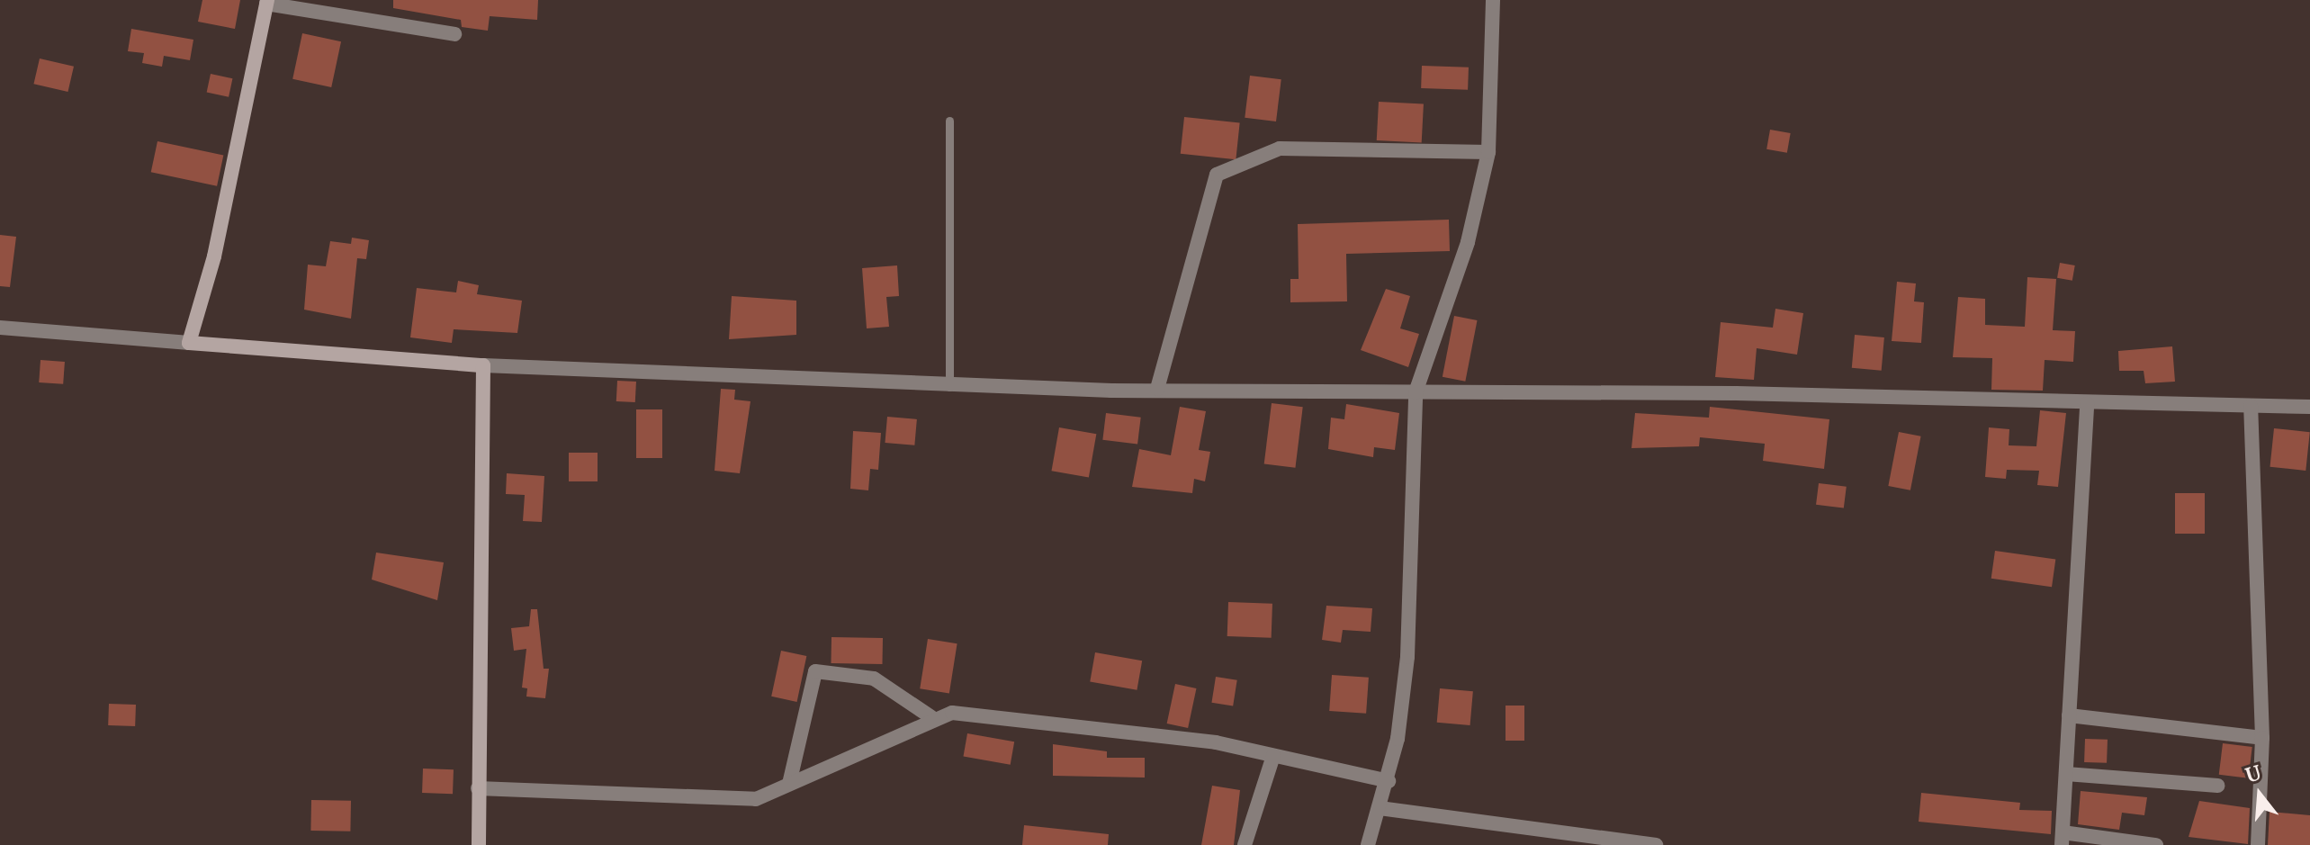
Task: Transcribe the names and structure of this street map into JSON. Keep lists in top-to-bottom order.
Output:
{
  "north": "top"
}
